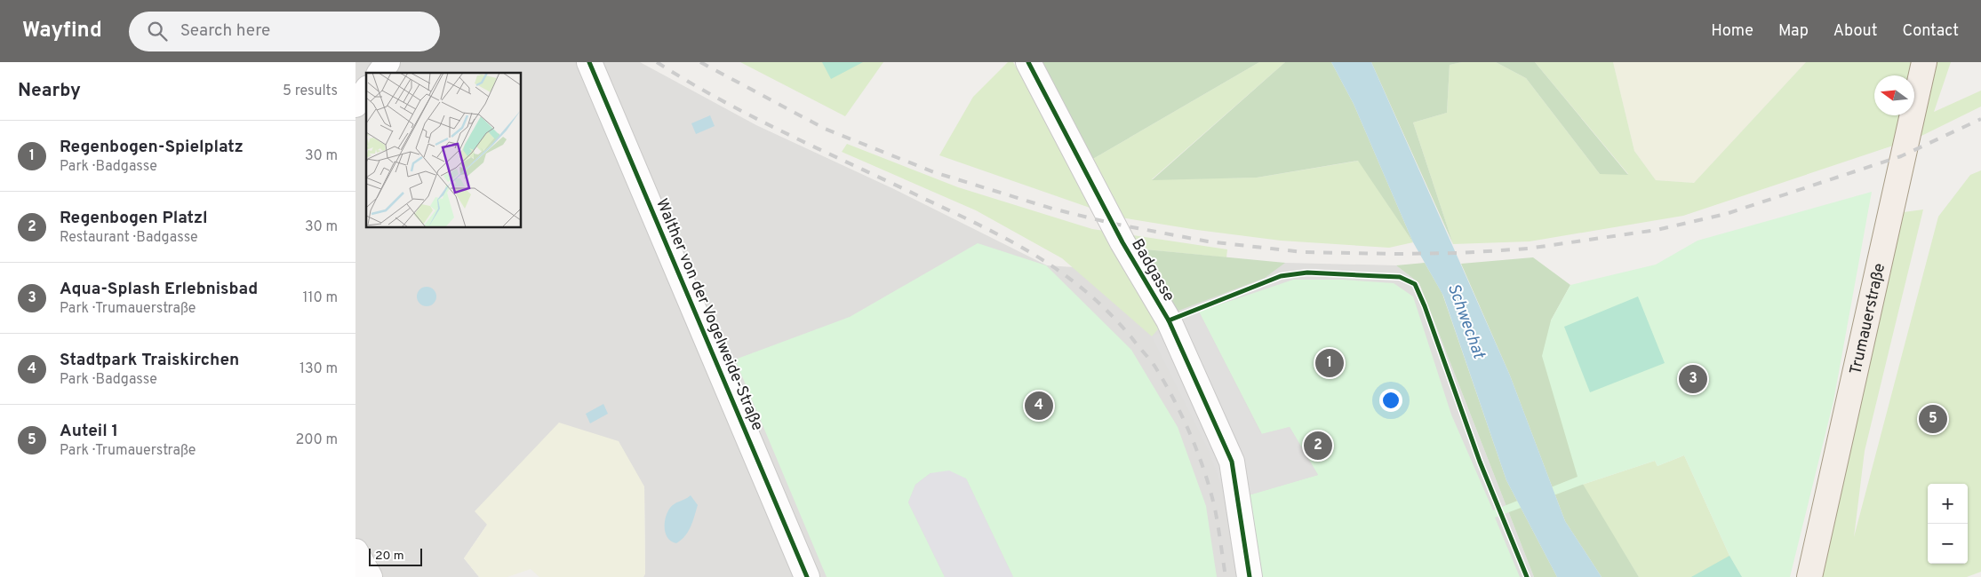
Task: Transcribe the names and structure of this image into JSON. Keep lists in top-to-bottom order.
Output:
{
  "streets": {
    "main road": ["Trumauerstraße"],
    "street": ["Badgasse", "Walther von der Vogelweide-Straße"]
  },
  "water": ["Schwechat"],
  "scale_bar": "20 m",
  "north": "left",
  "page": {
    "header": "Wayfind",
    "search": "Search here",
    "nav": [
      "Home",
      "Map",
      "About",
      "Contact"
    ],
    "heading": ["Nearby", "5 results"],
    "list": [
      {
        "mark": "1",
        "name": "Regenbogen-Spielplatz",
        "note": "Park · Badgasse",
        "value": "30 m"
      },
      {
        "mark": "2",
        "name": "Regenbogen Platzl",
        "note": "Restaurant · Badgasse",
        "value": "30 m"
      },
      {
        "mark": "3",
        "name": "Aqua-Splash Erlebnisbad",
        "note": "Park · Trumauerstraße",
        "value": "110 m"
      },
      {
        "mark": "4",
        "name": "Stadtpark Traiskirchen",
        "note": "Park · Badgasse",
        "value": "130 m"
      },
      {
        "mark": "5",
        "name": "Auteil 1",
        "note": "Park · Trumauerstraße",
        "value": "200 m"
      }
    ],
    "pins": [
      "1",
      "3",
      "4",
      "5",
      "2"
    ],
    "map_buttons": ["+", "−"],
    "scale": "20 m"
  }
}
